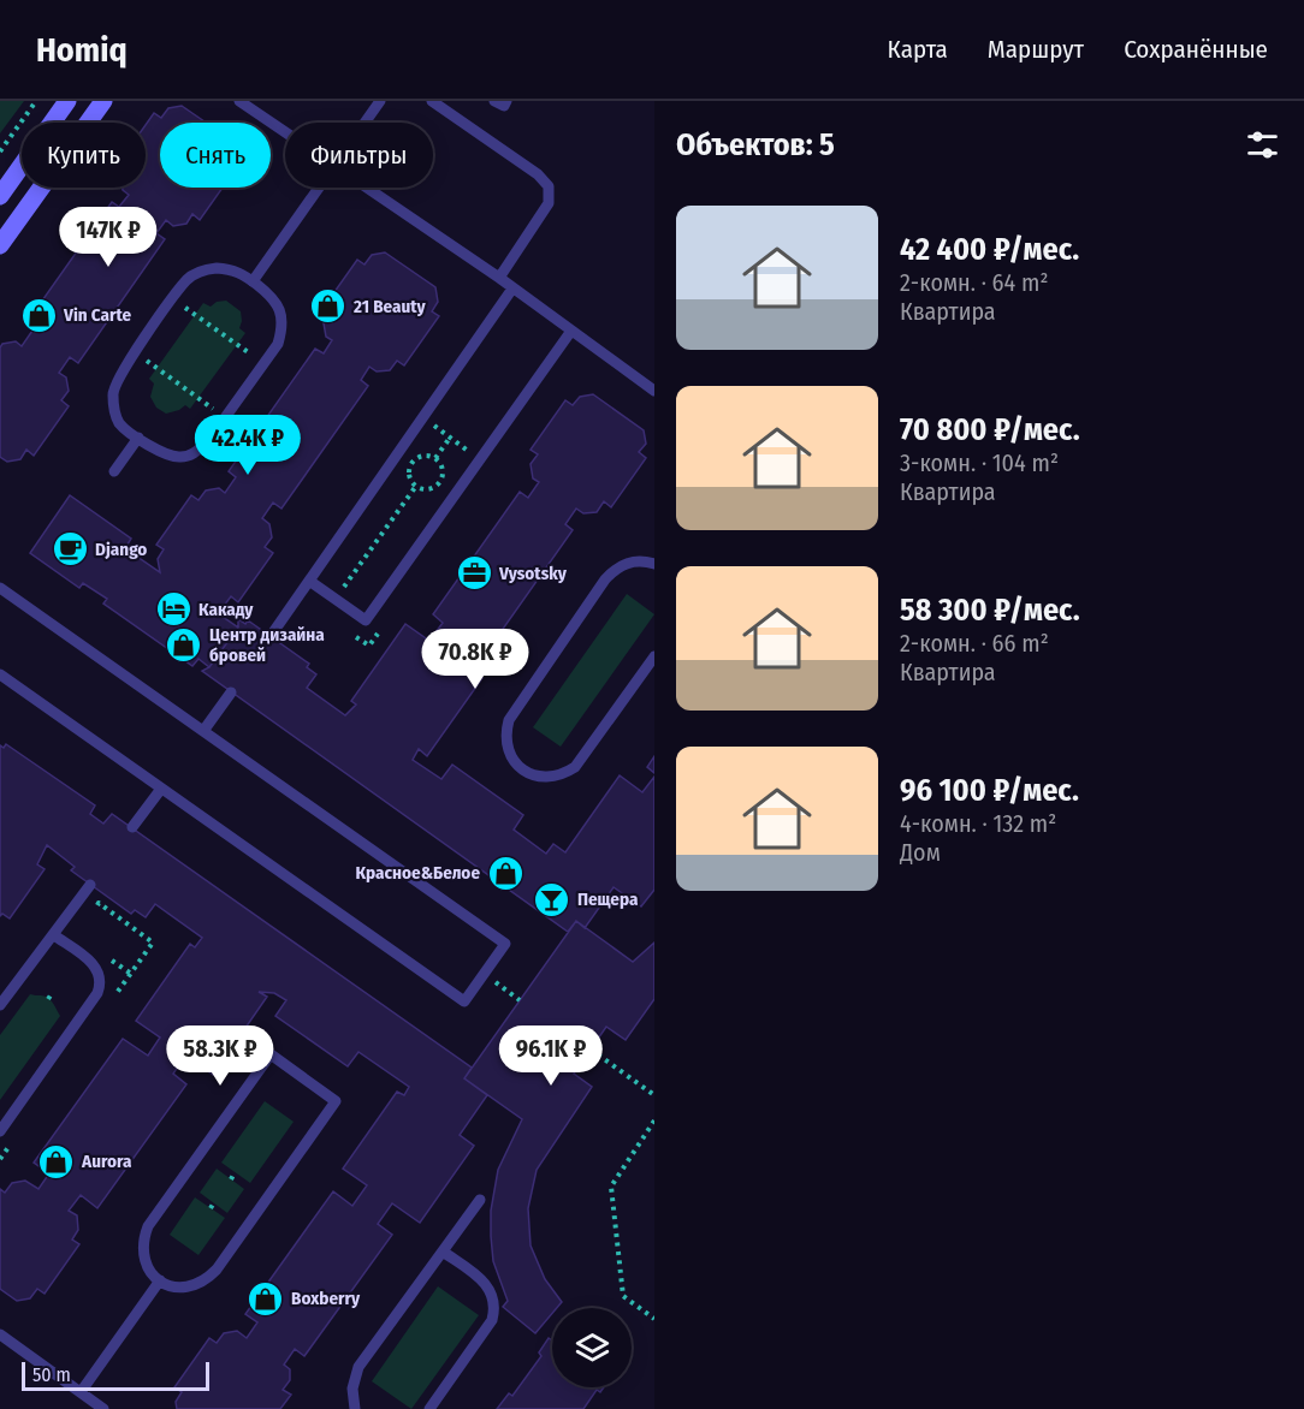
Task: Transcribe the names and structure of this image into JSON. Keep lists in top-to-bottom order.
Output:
{
  "places": {
    "shop": [
      "21 Beauty",
      "Vin Carte",
      "Центр дизайна бровей",
      "Красное&Белое",
      "Aurora",
      "Boxberry"
    ],
    "cafe": ["Django"],
    "office": ["Vysotsky"],
    "hotel": ["Какаду"],
    "bar": ["Пещера"]
  },
  "scale_bar": "50 m",
  "page": {
    "header": "Homiq",
    "nav": ["Карта", "Маршрут", "Сохранённые"],
    "heading": "Объектов: 5",
    "chip": ["Купить", "Снять", "Фильтры"],
    "list": [
      {
        "name": "42 400 ₽/мес.",
        "note": "2-комн. · 64 m² · Квартира"
      },
      {
        "name": "70 800 ₽/мес.",
        "note": "3-комн. · 104 m² · Квартира"
      },
      {
        "name": "58 300 ₽/мес.",
        "note": "2-комн. · 66 m² · Квартира"
      },
      {
        "name": "96 100 ₽/мес.",
        "note": "4-комн. · 132 m² · Дом"
      }
    ],
    "price": [
      "147K ₽",
      "42.4K ₽",
      "70.8K ₽",
      "58.3K ₽",
      "96.1K ₽"
    ],
    "scale": "50 m"
  }
}
